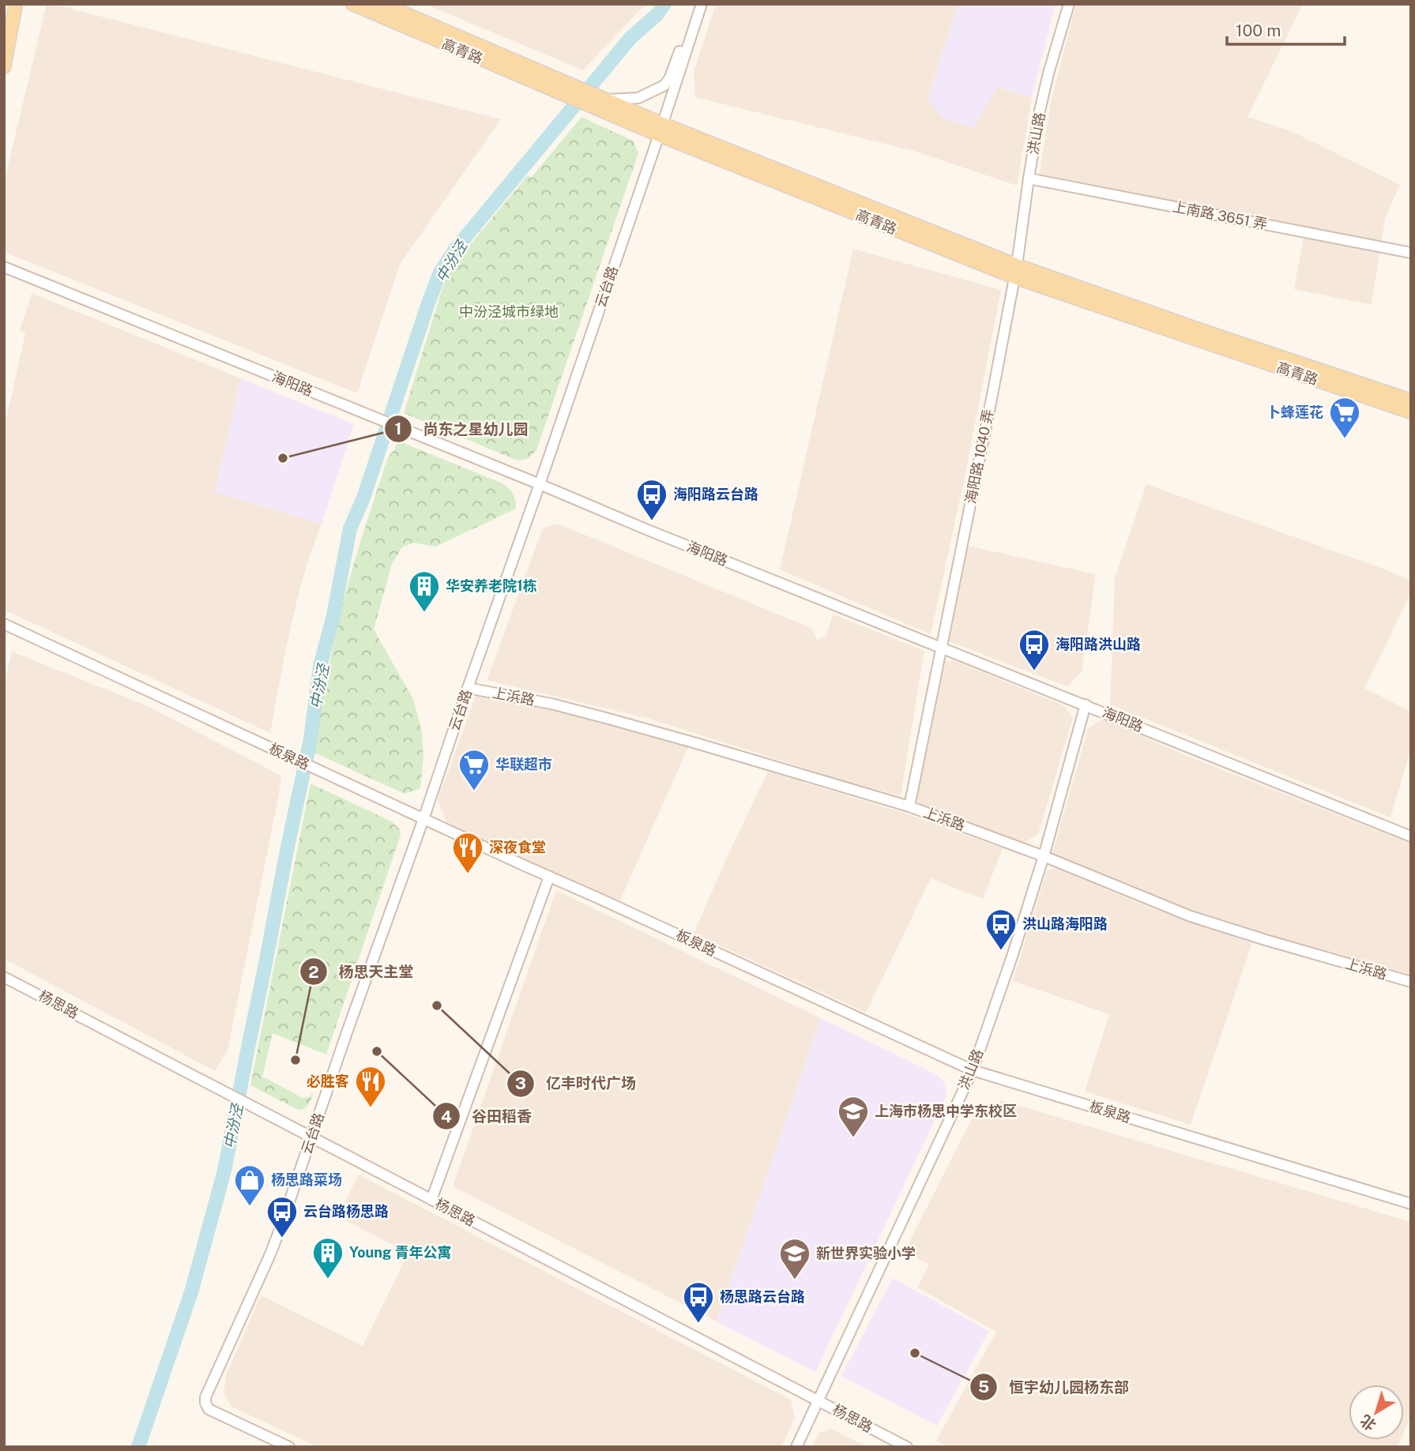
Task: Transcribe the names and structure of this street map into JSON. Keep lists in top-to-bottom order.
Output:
{
  "streets": {
    "main road": ["高青路"],
    "street": [
      "洪山路",
      "上南路 3651 弄",
      "云台路",
      "海阳路",
      "海阳路 1040 弄",
      "上浜路",
      "板泉路",
      "杨思路"
    ]
  },
  "crossings": [
    ["高青路", "洪山路"],
    ["高青路", "云台路"],
    ["高青路", "海阳路 1040 弄"],
    ["洪山路", "上南路 3651 弄"],
    ["洪山路", "海阳路"],
    ["洪山路", "海阳路 1040 弄"],
    ["洪山路", "上浜路"],
    ["洪山路", "板泉路"],
    ["洪山路", "杨思路"],
    ["云台路", "海阳路"],
    ["云台路", "上浜路"],
    ["云台路", "板泉路"],
    ["云台路", "杨思路"],
    ["海阳路", "海阳路 1040 弄"],
    ["海阳路 1040 弄", "上浜路"]
  ],
  "water": ["中汾泾"],
  "parks": ["中汾泾城市绿地"],
  "places": {
    "supermarket": ["卜蜂莲花", "华联超市"],
    "other": [
      "尚东之星幼儿园",
      "亿丰时代广场",
      "谷田稻香",
      "杨思天主堂",
      "恒宇幼儿园杨东部"
    ],
    "bus stop": [
      "海阳路云台路",
      "海阳路洪山路",
      "洪山路海阳路",
      "云台路杨思路",
      "杨思路云台路"
    ],
    "building": ["华安养老院1栋", "Young 青年公寓"],
    "restaurant": ["深夜食堂", "必胜客"],
    "school or university": ["上海市杨思中学东校区", "新世界实验小学"],
    "shop": ["杨思路菜场"]
  },
  "scale_bar": "100 m",
  "north": "bottom left"
}
